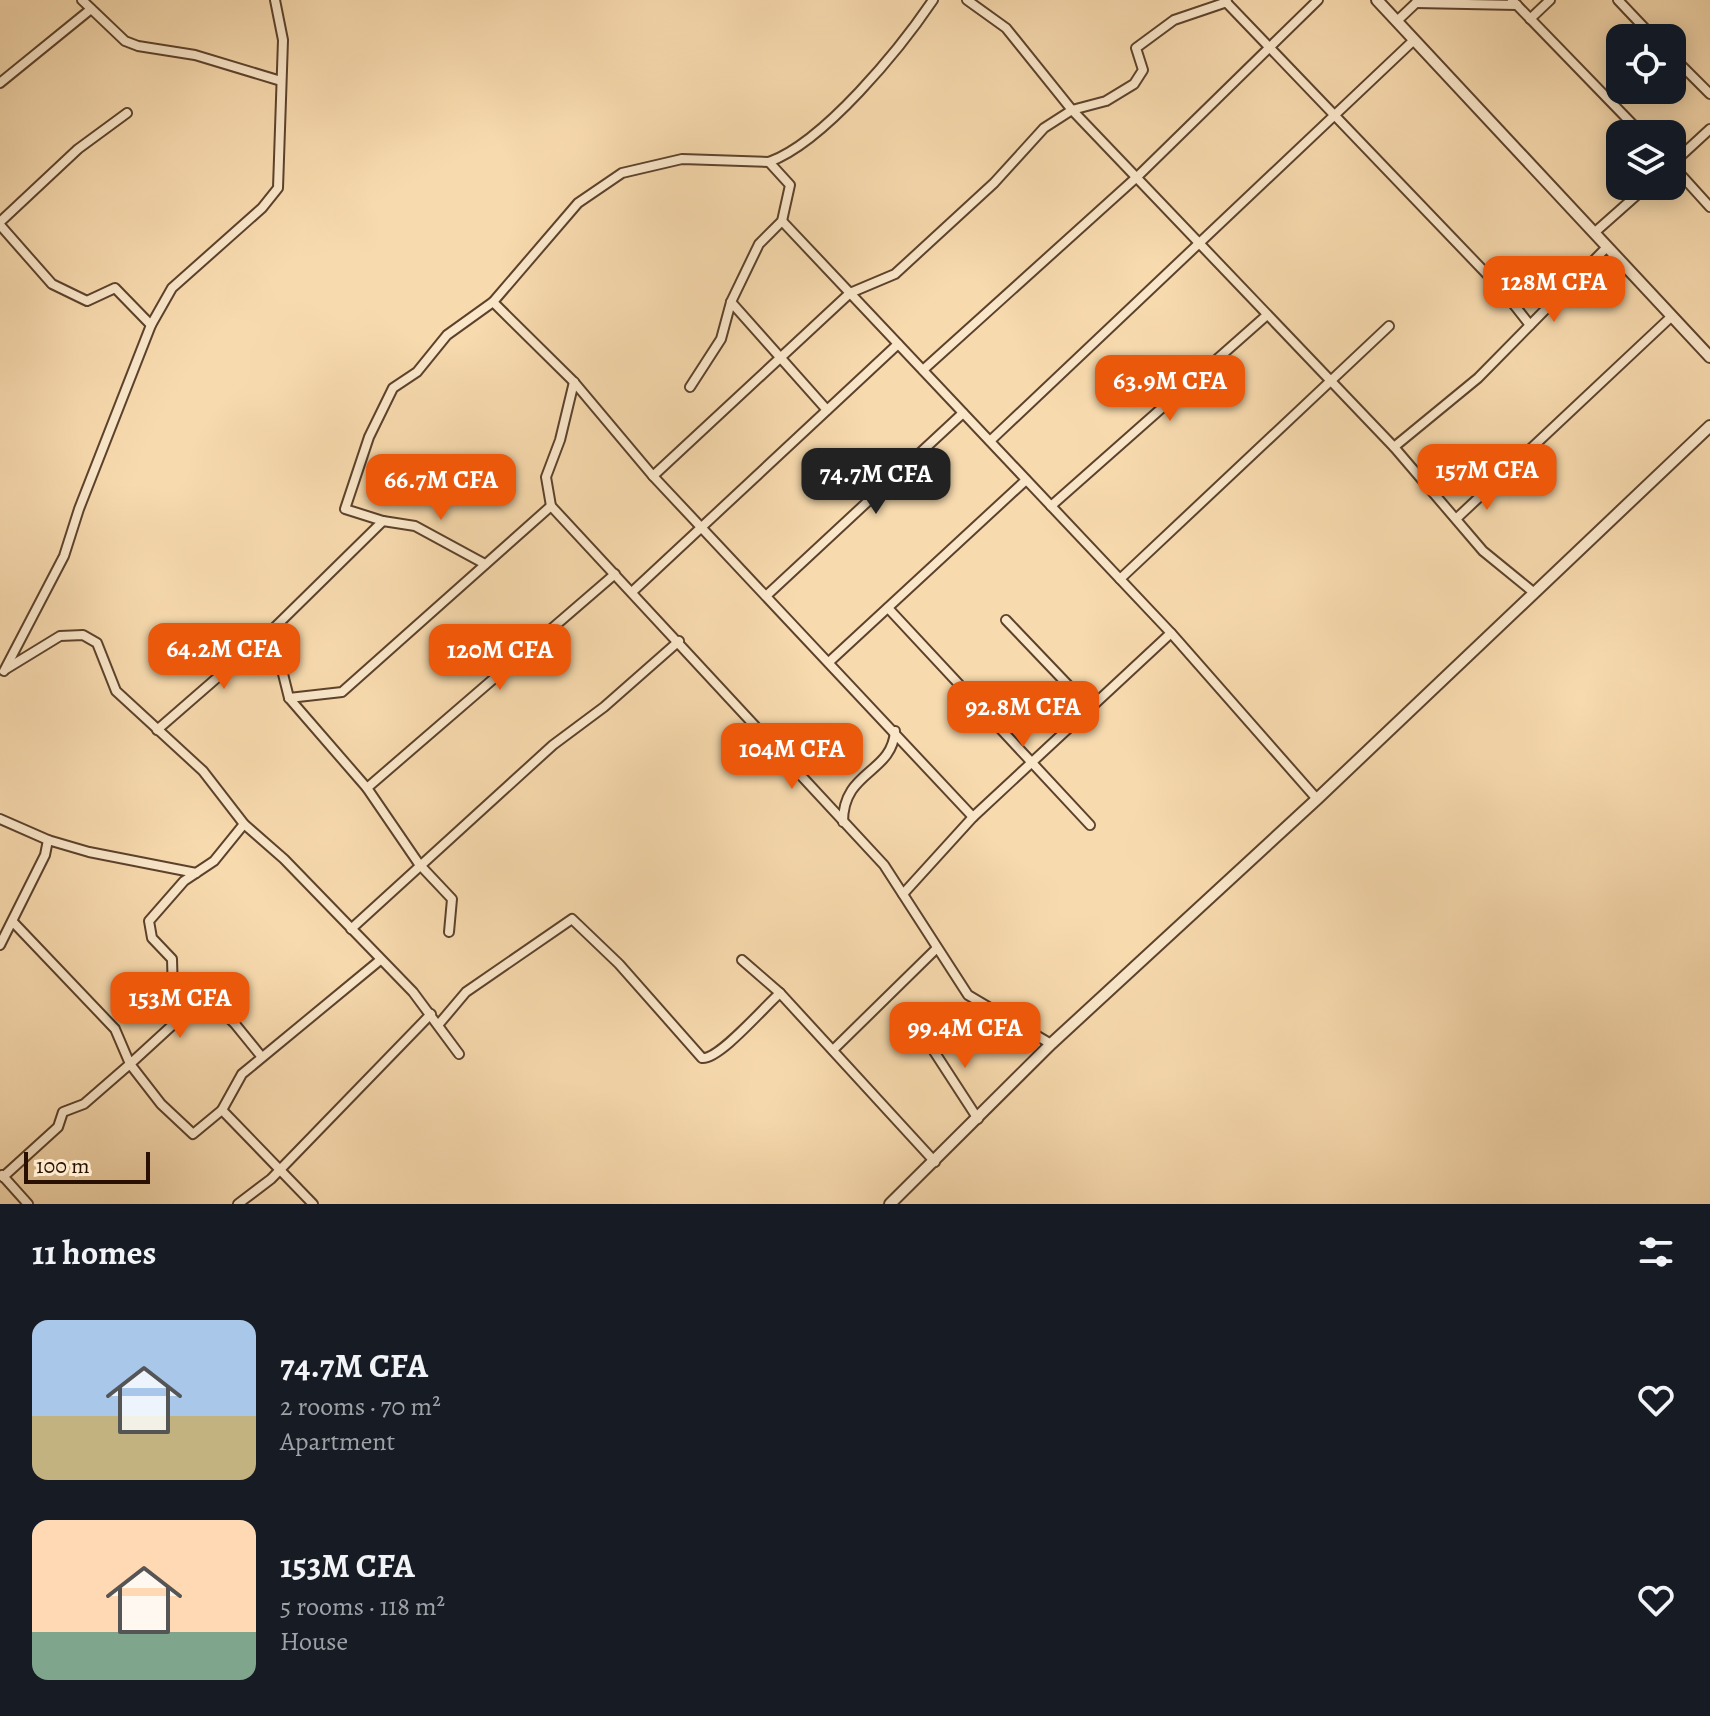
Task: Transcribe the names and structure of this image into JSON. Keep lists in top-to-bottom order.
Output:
{
  "scale_bar": "100 m",
  "page": {
    "price": [
      "128M CFA",
      "63.9M CFA",
      "157M CFA",
      "74.7M CFA",
      "66.7M CFA",
      "64.2M CFA",
      "120M CFA",
      "92.8M CFA",
      "104M CFA",
      "153M CFA",
      "99.4M CFA"
    ],
    "scale": "100 m",
    "heading": "11 homes",
    "list": [
      {
        "name": "74.7M CFA",
        "note": "2 rooms · 70 m² · Apartment"
      },
      {
        "name": "153M CFA",
        "note": "5 rooms · 118 m² · House"
      }
    ]
  }
}
